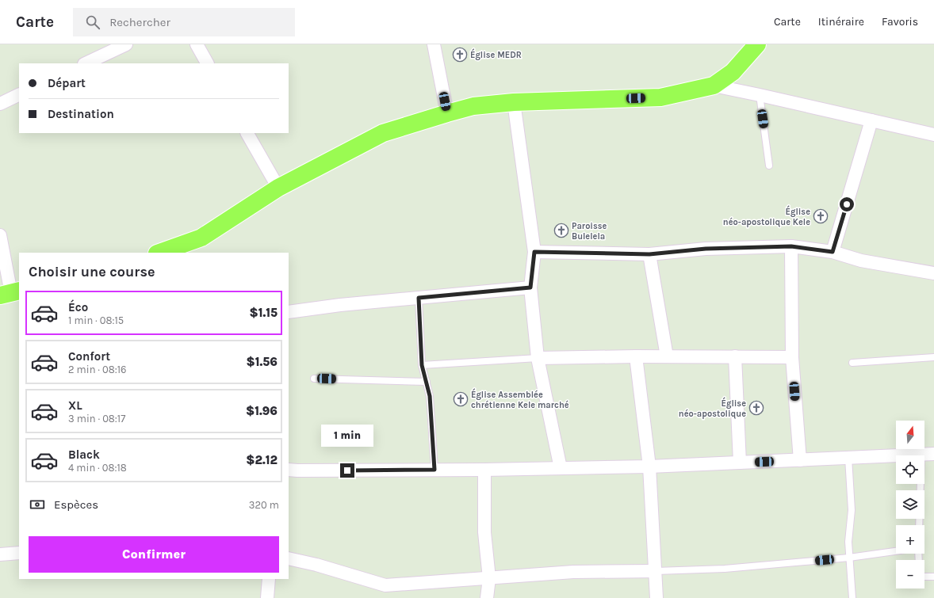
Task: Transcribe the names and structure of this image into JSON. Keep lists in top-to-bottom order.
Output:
{
  "places": {
    "church": [
      "Église MEDR",
      "Église néo-apostolique Kele",
      "Paroisse Bulelela",
      "Église Assemblée chrétienne Kele marché",
      "Église néo-apostolique"
    ]
  },
  "north": "top",
  "page": {
    "header": "Carte",
    "search": "Rechercher",
    "nav": ["Carte", "Itinéraire", "Favoris"],
    "banner": ["Départ", "Destination"],
    "heading": "Choisir une course",
    "list": [
      {
        "name": "Éco",
        "note": "1 min · 08:15",
        "value": "$1.15"
      },
      {
        "name": "Confort",
        "note": "2 min · 08:16",
        "value": "$1.56"
      },
      {
        "name": "XL",
        "note": "3 min · 08:17",
        "value": "$1.96"
      },
      {
        "name": "Black",
        "note": "4 min · 08:18",
        "value": "$2.12"
      }
    ],
    "map_buttons": ["+", "−"],
    "bubble": "1 min",
    "pay": ["Espèces", "320 m"],
    "buttons": "Confirmer"
  }
}
